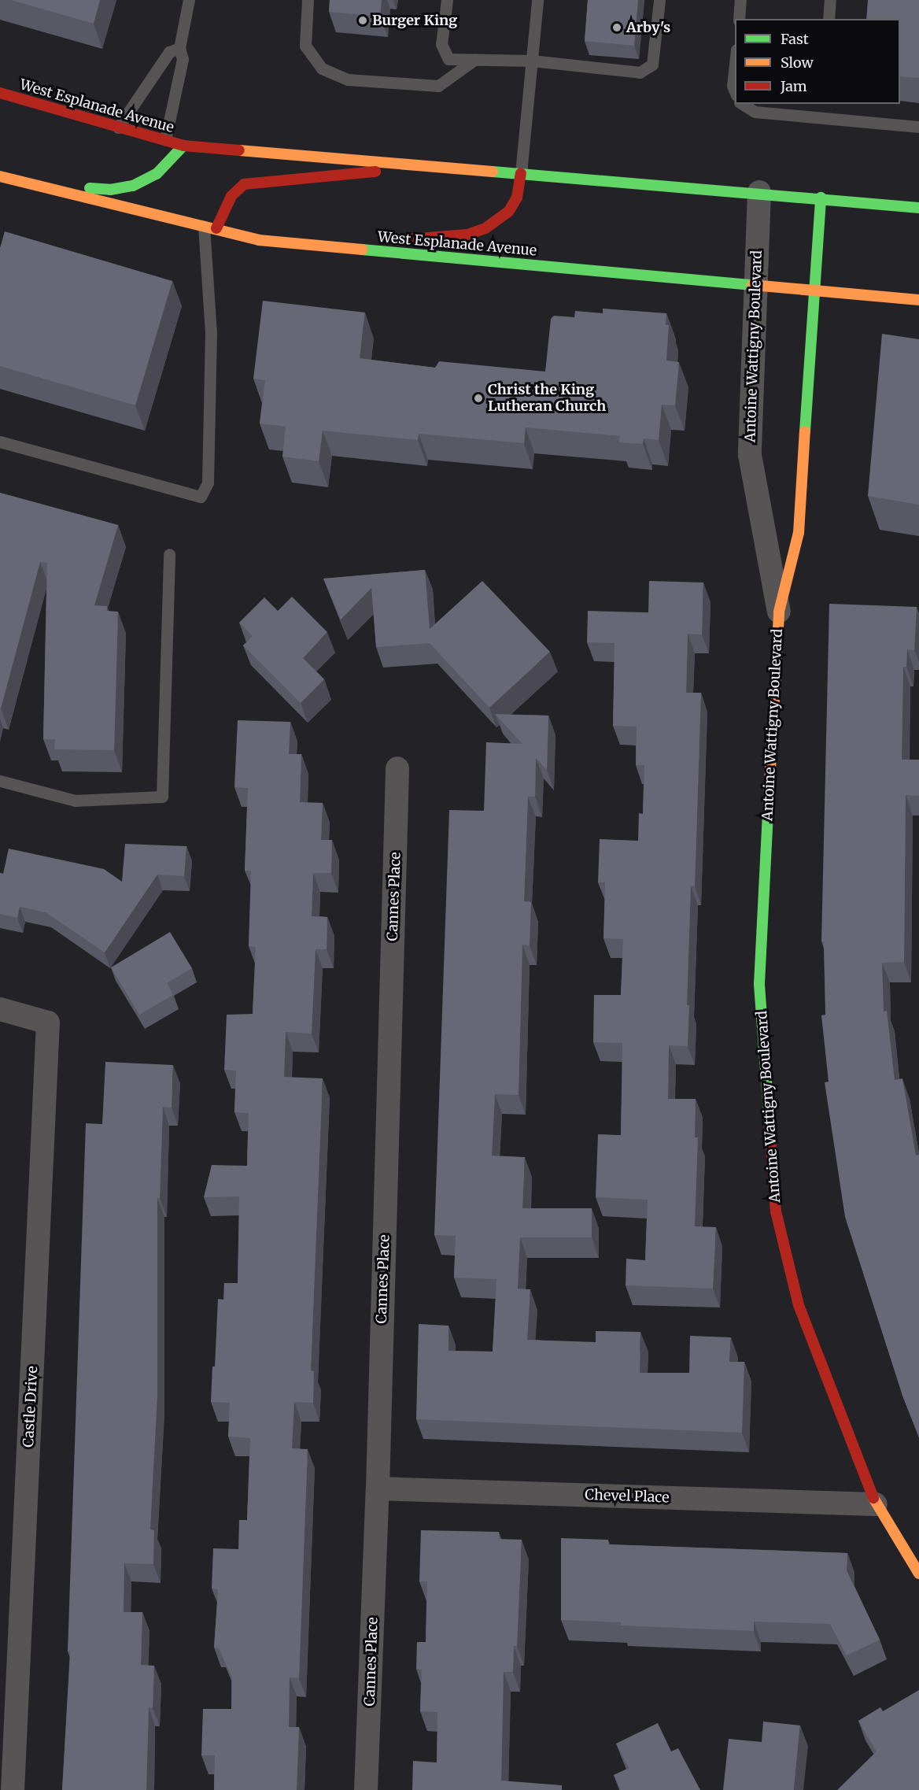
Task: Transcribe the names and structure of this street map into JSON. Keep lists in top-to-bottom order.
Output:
{
  "streets": {
    "main road": ["West Esplanade Avenue", "Antoine Wattigny Boulevard"],
    "street": ["Cannes Place", "Castle Drive", "Chevel Place"]
  },
  "crossings": [
    ["West Esplanade Avenue", "Antoine Wattigny Boulevard"],
    ["Antoine Wattigny Boulevard", "Chevel Place"],
    ["Cannes Place", "Chevel Place"]
  ],
  "places": ["Burger King", "Arby's", "Christ the King Lutheran Church"],
  "legend": ["Fast", "Slow", "Jam"]
}
